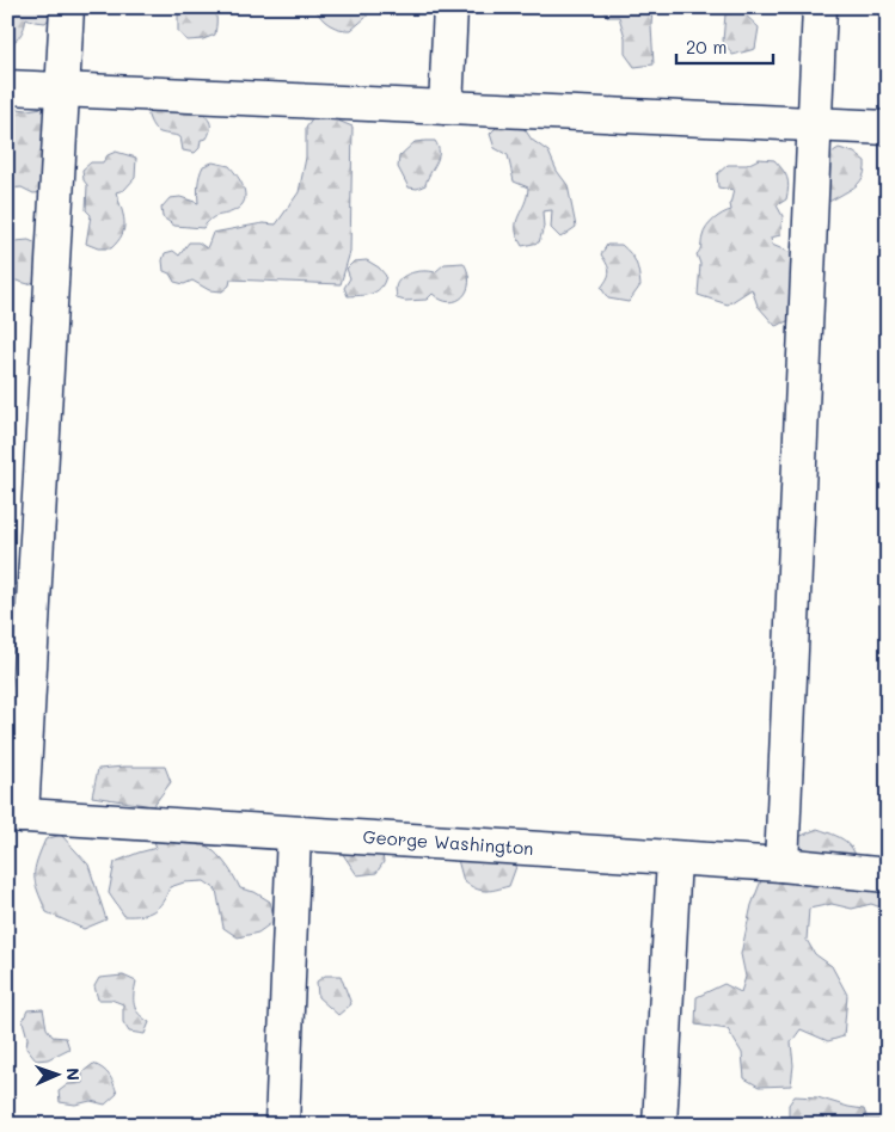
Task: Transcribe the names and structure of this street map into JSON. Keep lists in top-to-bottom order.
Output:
{
  "streets": {
    "street": ["George Washington"]
  },
  "scale_bar": "20 m",
  "north": "right"
}
